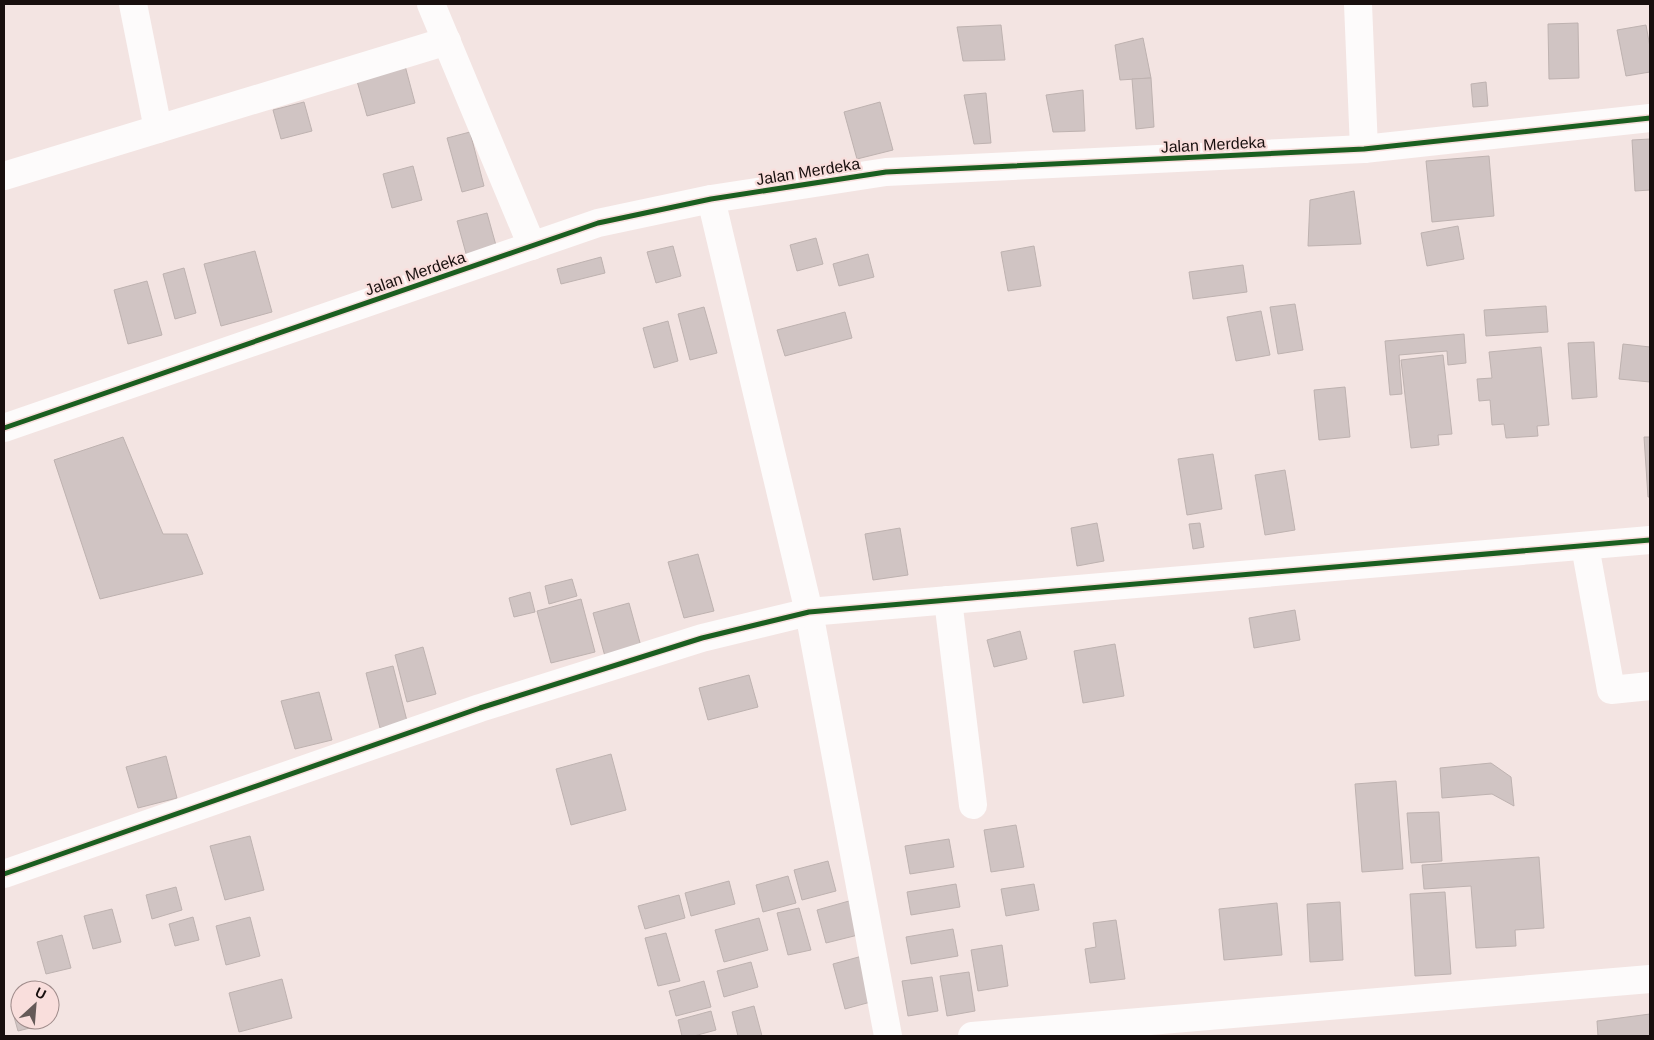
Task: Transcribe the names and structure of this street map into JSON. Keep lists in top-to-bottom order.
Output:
{
  "streets": {
    "street": ["Jalan Merdeka"]
  },
  "north": "top right"
}
